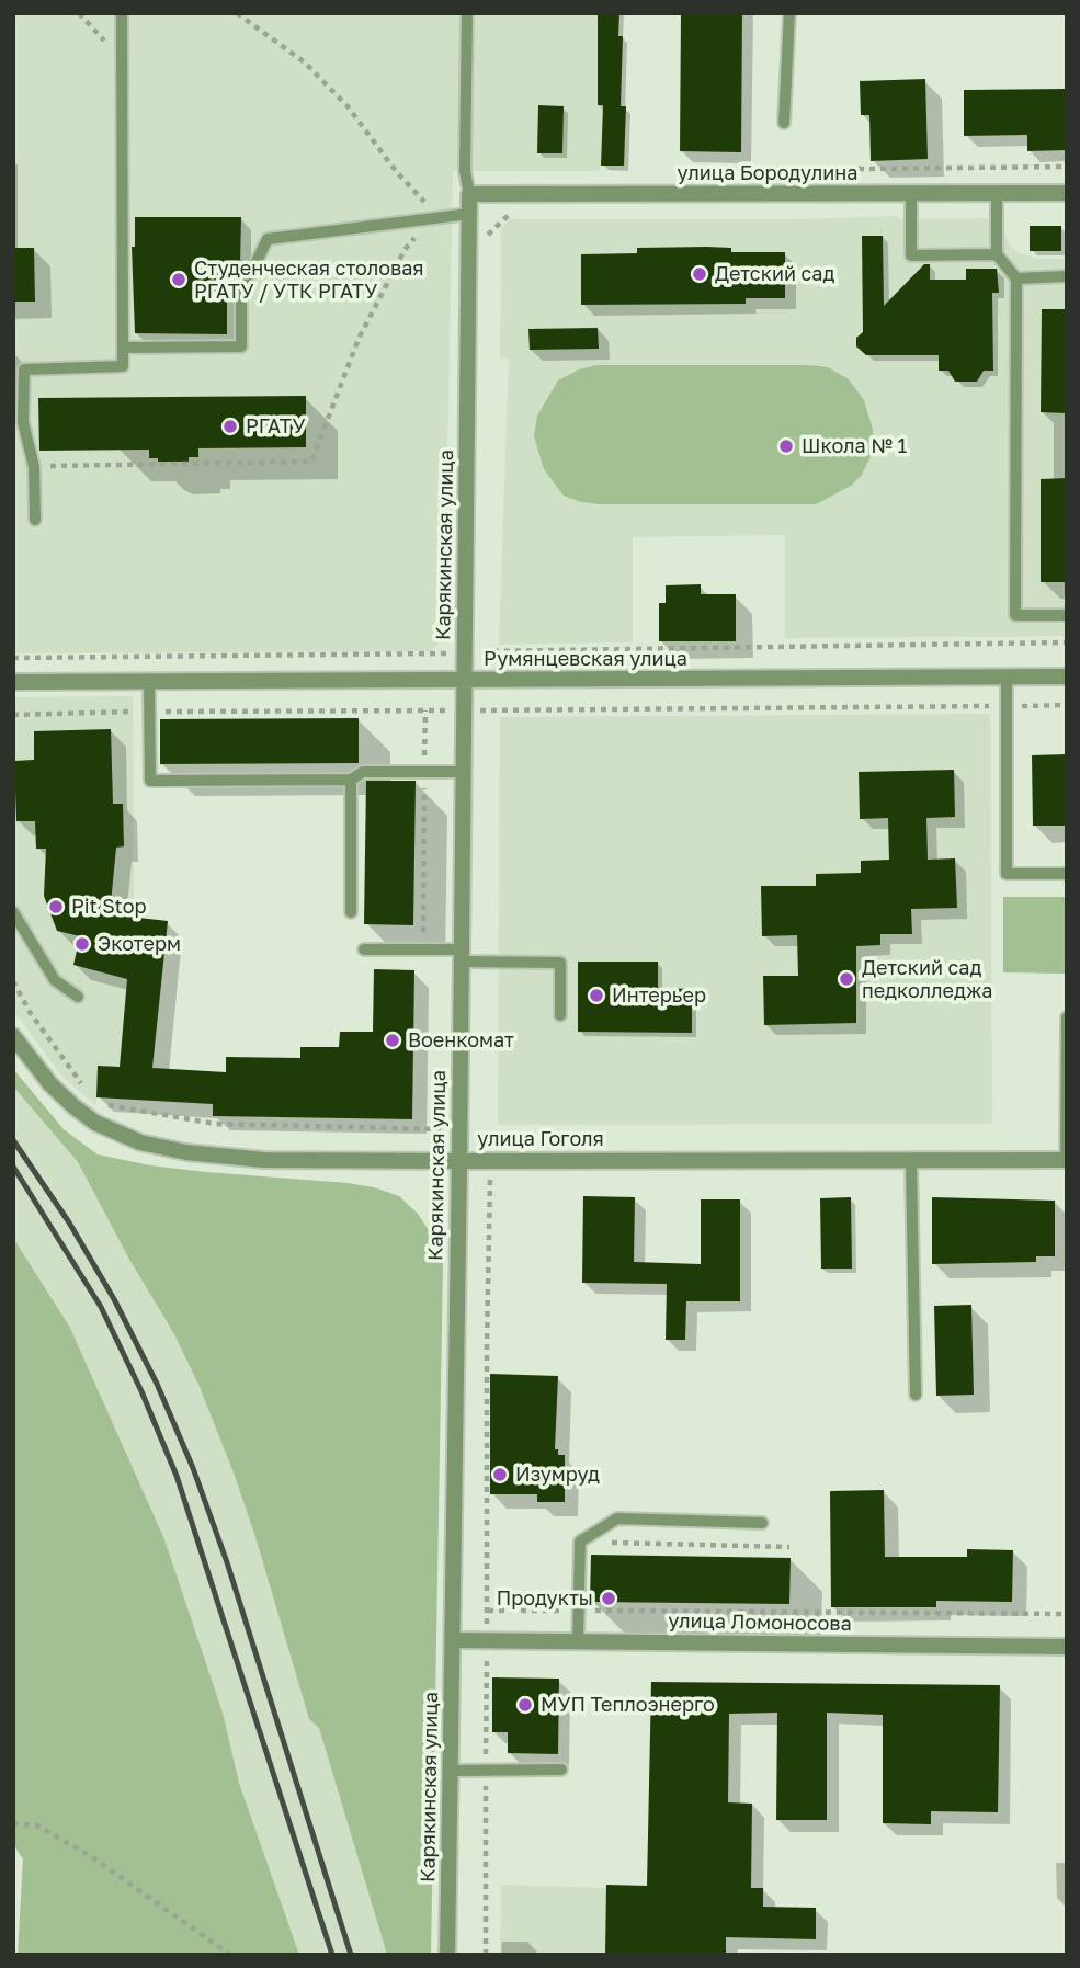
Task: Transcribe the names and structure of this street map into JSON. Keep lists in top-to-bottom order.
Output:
{
  "streets": {
    "street": [
      "улица Бородулина",
      "Карякинская улица",
      "Румянцевская улица",
      "улица Гоголя",
      "улица Ломоносова"
    ]
  },
  "crossings": [
    ["улица Бородулина", "Карякинская улица"],
    ["Карякинская улица", "Румянцевская улица"],
    ["Карякинская улица", "улица Гоголя"],
    ["Карякинская улица", "улица Ломоносова"]
  ],
  "places": [
    "Детский сад",
    "Студенческая столовая РГАТУ / УТК РГАТУ",
    "РГАТУ",
    "Школа № 1",
    "Pit Stop",
    "Экотерм",
    "Детский сад педколледжа",
    "Интерьер",
    "Военкомат",
    "Изумруд",
    "Продукты",
    "МУП Теплоэнерго"
  ]
}
